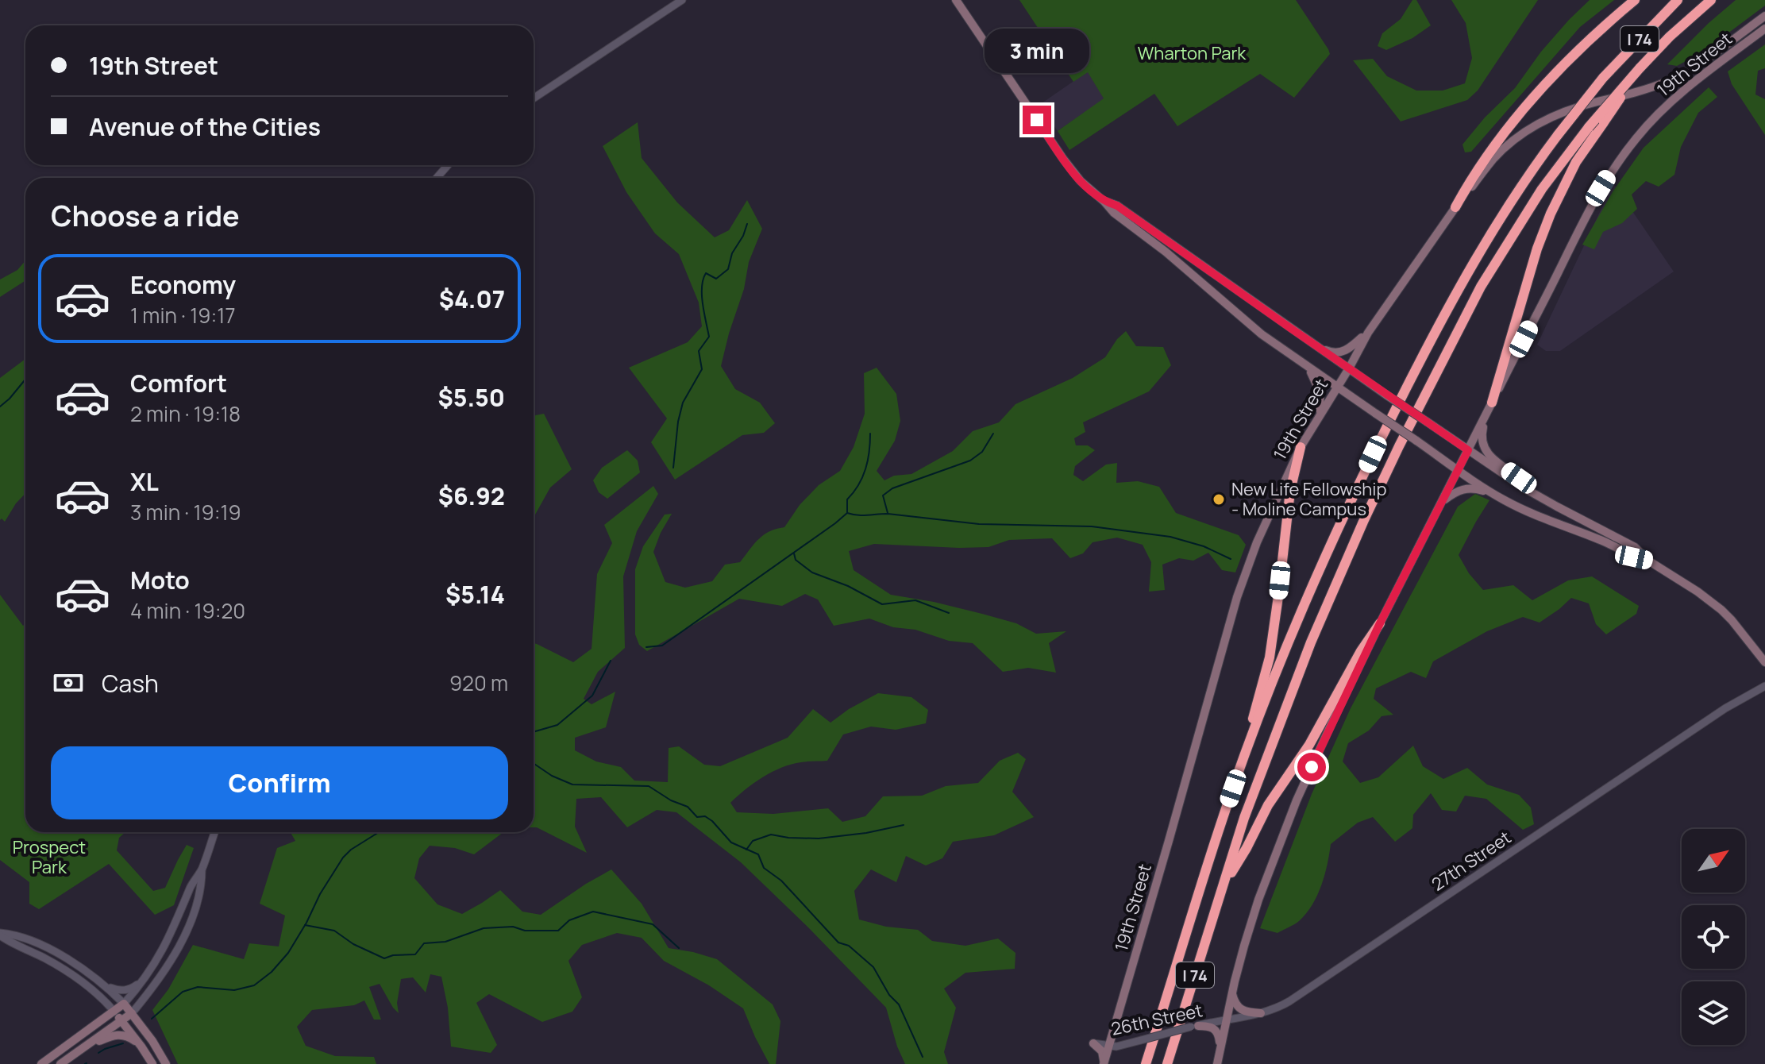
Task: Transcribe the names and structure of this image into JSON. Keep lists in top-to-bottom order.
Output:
{
  "streets": {
    "highway": ["I 74"],
    "main road": ["19th Street"],
    "street": ["27th Street", "26th Street"]
  },
  "crossings": [
    ["19th Street", "27th Street"],
    ["19th Street", "26th Street"],
    ["27th Street", "26th Street"]
  ],
  "parks": ["Wharton Park", "Prospect Park"],
  "places": ["New Life Fellowship - Moline Campus"],
  "north": "top right",
  "page": {
    "banner": ["19th Street", "Avenue of the Cities"],
    "bubble": "3 min",
    "heading": "Choose a ride",
    "list": [
      {
        "name": "Economy",
        "note": "1 min · 19:17",
        "value": "$4.07"
      },
      {
        "name": "Comfort",
        "note": "2 min · 19:18",
        "value": "$5.50"
      },
      {
        "name": "XL",
        "note": "3 min · 19:19",
        "value": "$6.92"
      },
      {
        "name": "Moto",
        "note": "4 min · 19:20",
        "value": "$5.14"
      }
    ],
    "pay": ["Cash", "920 m"],
    "buttons": "Confirm"
  }
}
